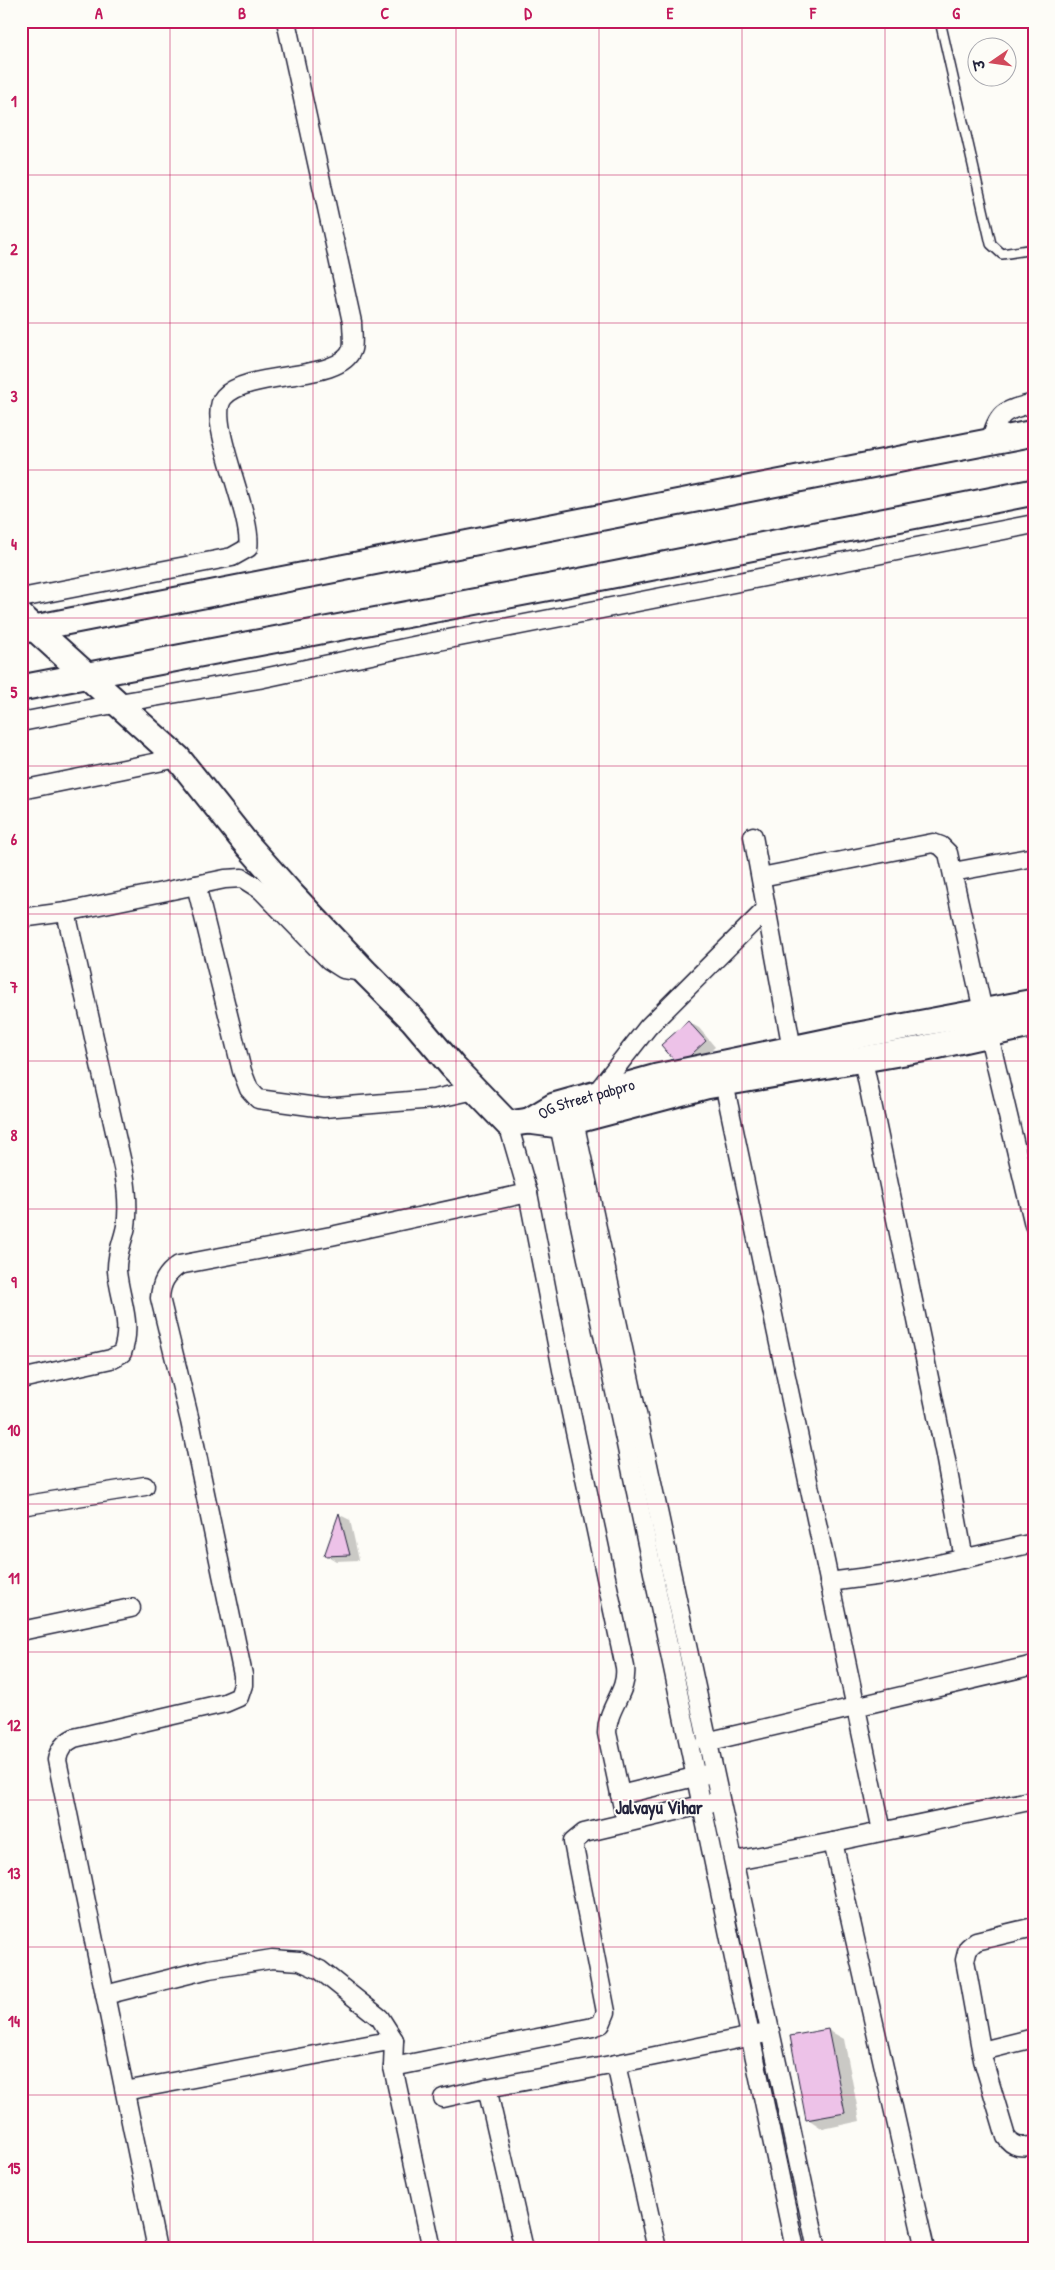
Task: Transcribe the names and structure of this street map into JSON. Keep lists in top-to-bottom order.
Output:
{
  "streets": {
    "main road": ["OG Street pabpro"]
  },
  "districts": ["Jalvayu Vihar"],
  "north": "left",
  "grid": {
    "columns": [
      "A",
      "B",
      "C",
      "D",
      "E",
      "F",
      "G"
    ],
    "rows": [
      "1",
      "2",
      "3",
      "4",
      "5",
      "6",
      "7",
      "8",
      "9",
      "10",
      "11",
      "12",
      "13",
      "14",
      "15"
    ]
  }
}
